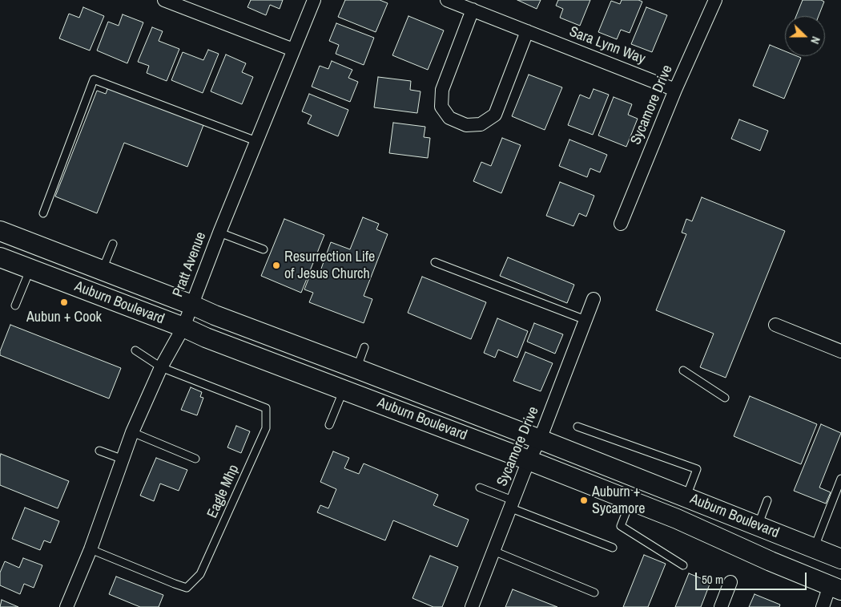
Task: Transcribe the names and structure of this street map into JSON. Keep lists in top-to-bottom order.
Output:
{
  "streets": {
    "main road": ["Auburn Boulevard"],
    "street": ["Sara Lynn Way", "Sycamore Drive", "Pratt Avenue"],
    "lane": ["Eagle Mhp"]
  },
  "crossings": [
    ["Sara Lynn Way", "Sycamore Drive"],
    ["Sycamore Drive", "Auburn Boulevard"],
    ["Pratt Avenue", "Auburn Boulevard"],
    ["Pratt Avenue", "Eagle Mhp"]
  ],
  "places": ["Resurrection Life of Jesus Church", "Aubun + Cook", "Auburn + Sycamore"],
  "scale_bar": "50 m",
  "north": "right"
}
